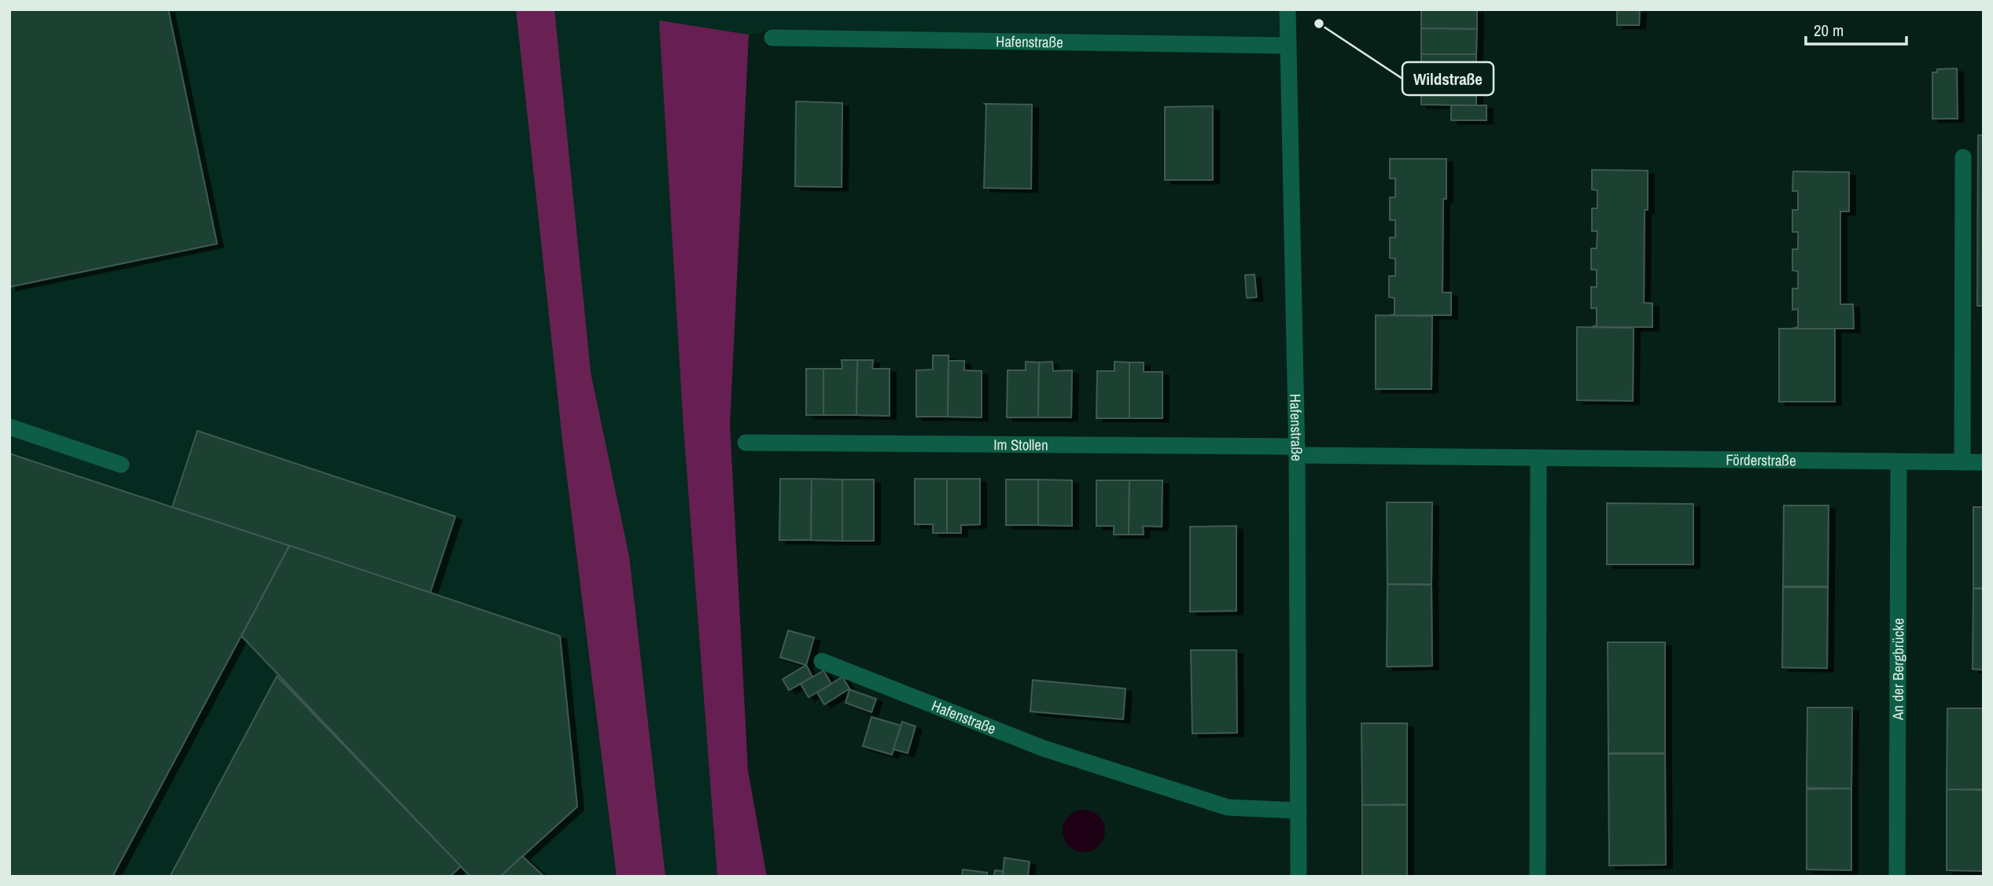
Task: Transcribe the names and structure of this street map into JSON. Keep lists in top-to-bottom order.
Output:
{
  "streets": {
    "street": [
      "Hafenstraße",
      "Im Stollen",
      "Förderstraße",
      "An der Bergbrücke"
    ]
  },
  "crossings": [
    ["Hafenstraße", "Im Stollen"],
    ["Hafenstraße", "Förderstraße"],
    ["Im Stollen", "Förderstraße"],
    ["Förderstraße", "An der Bergbrücke"]
  ],
  "places": ["Wildstraße"],
  "scale_bar": "20 m"
}
